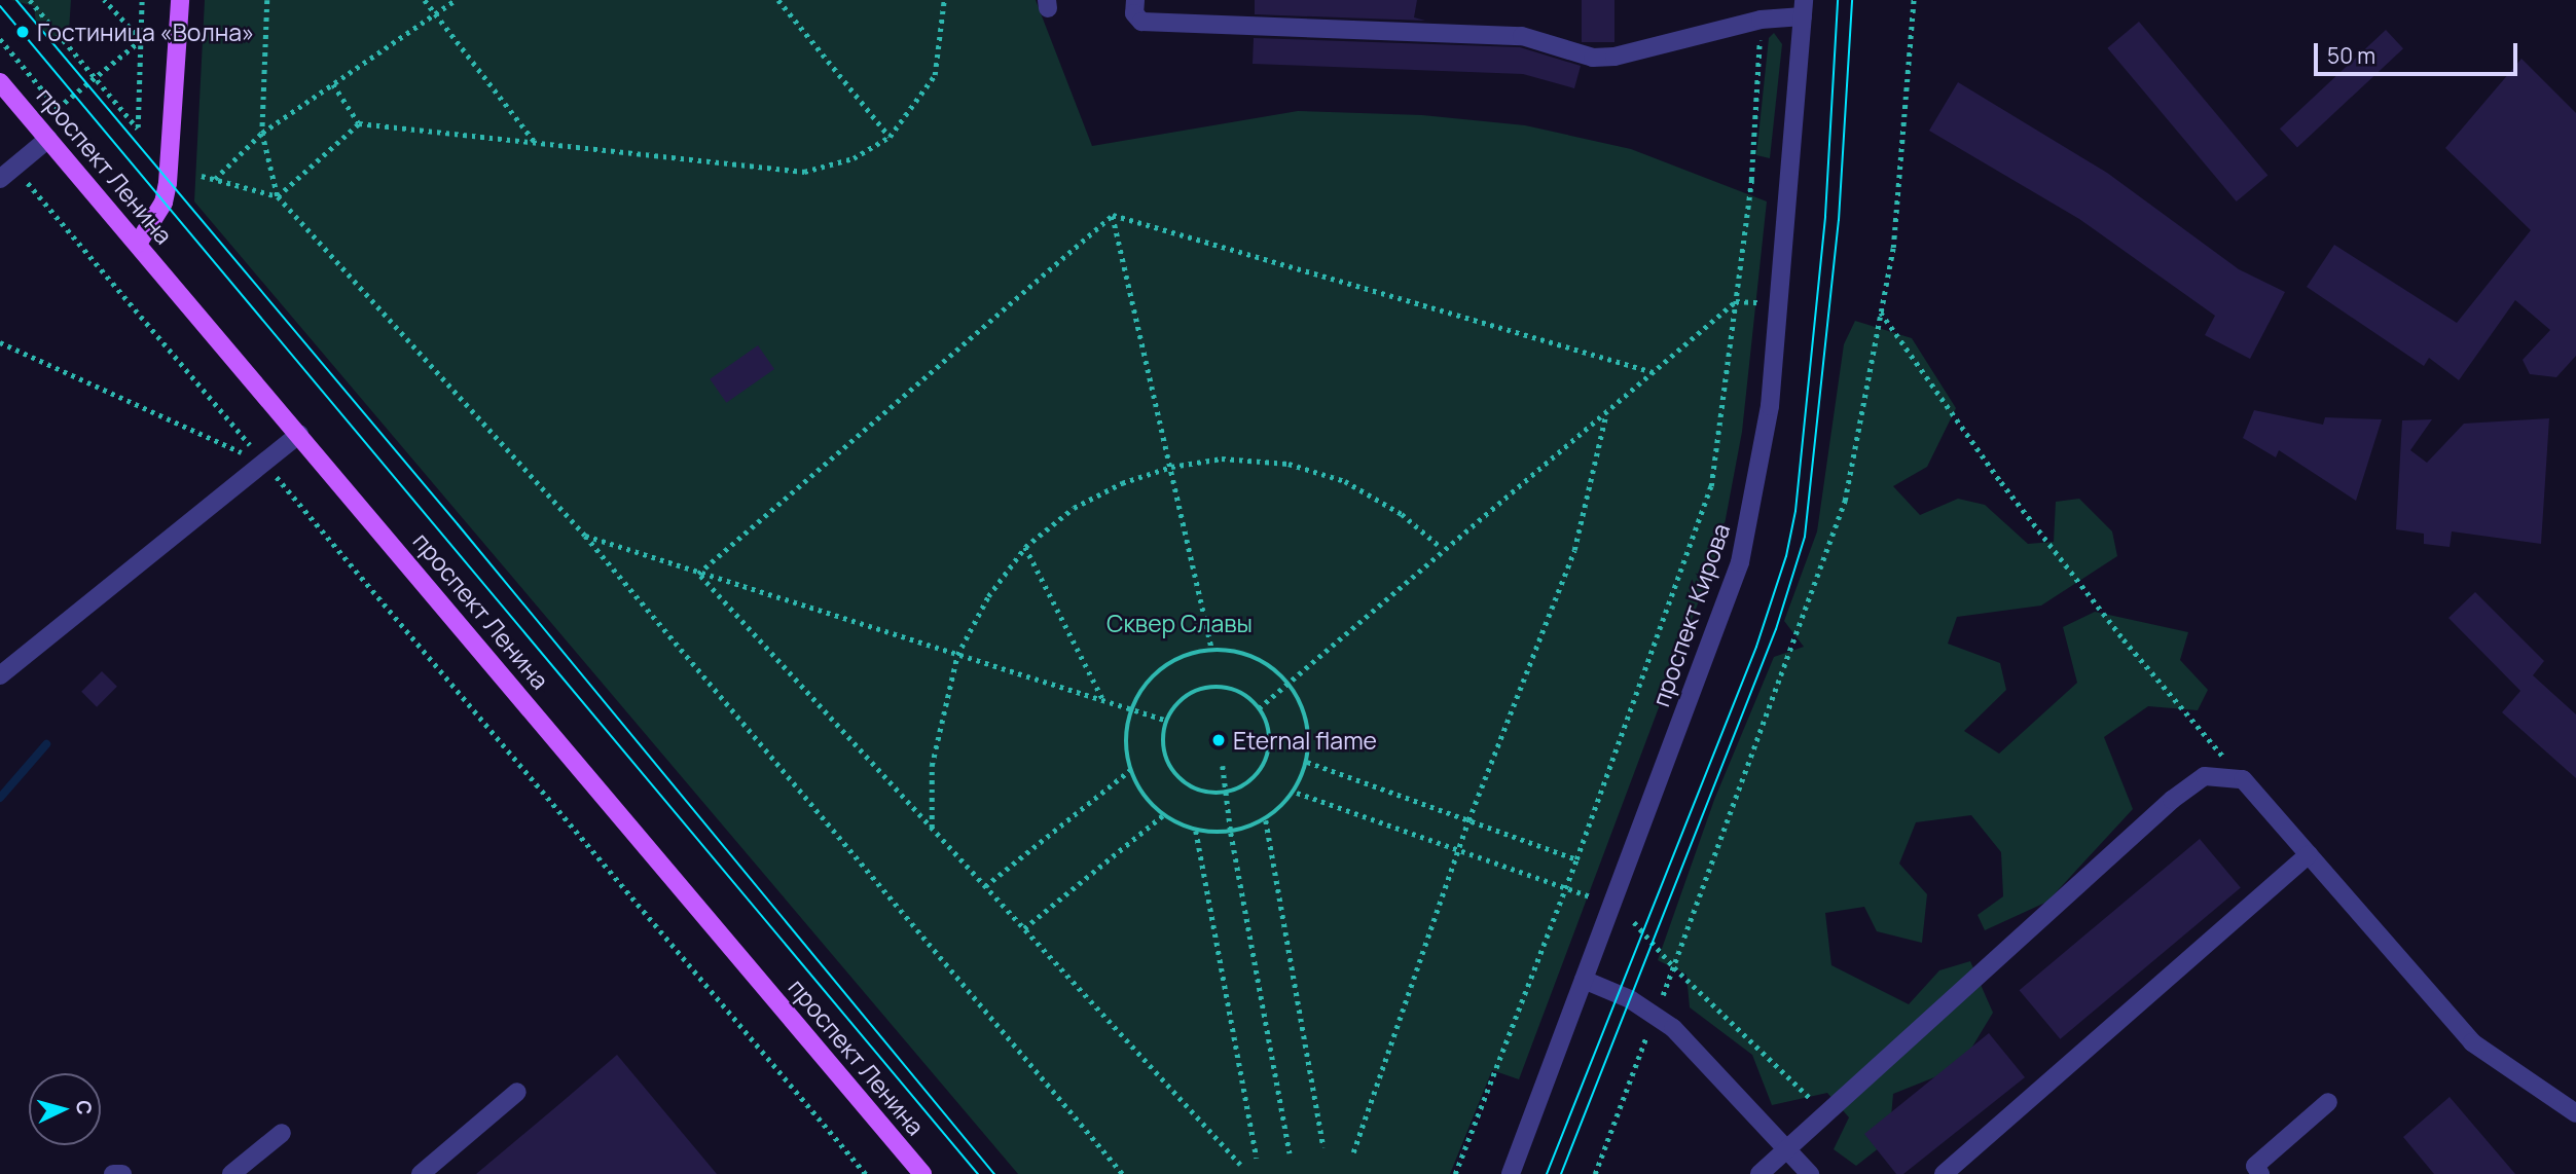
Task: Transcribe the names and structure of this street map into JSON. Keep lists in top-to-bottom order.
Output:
{
  "streets": {
    "main road": ["проспект Ленина"],
    "street": ["проспект Кирова"]
  },
  "parks": ["Сквер Славы"],
  "places": ["Гостиница «Волна»", "Eternal flame"],
  "scale_bar": "50 m",
  "north": "right"
}
